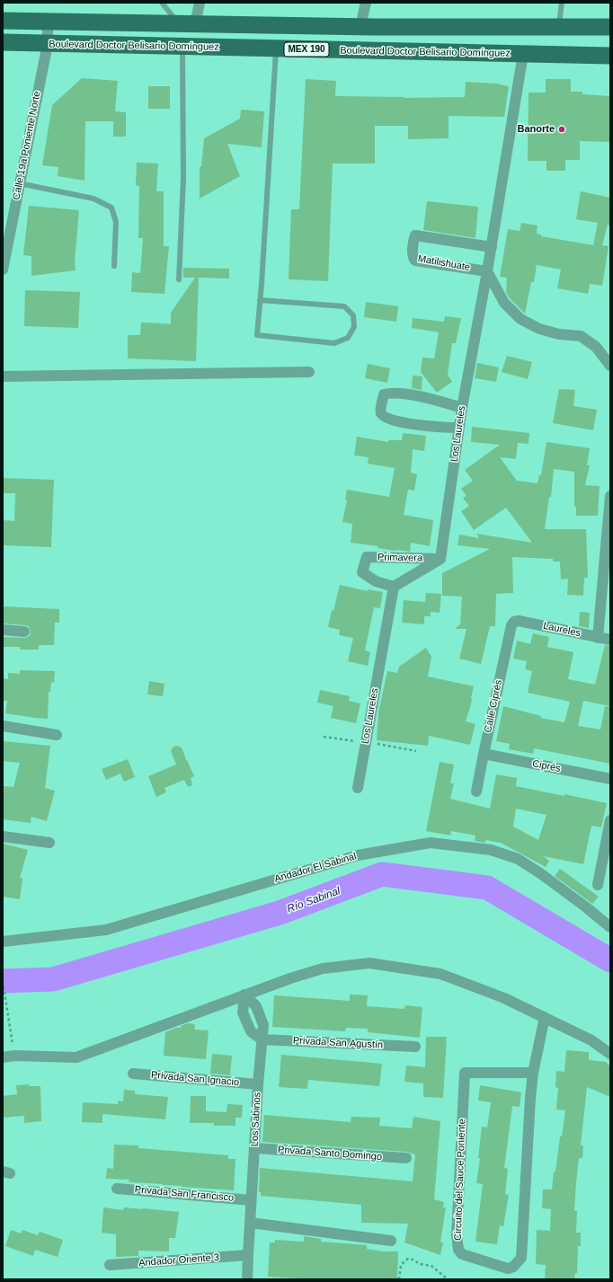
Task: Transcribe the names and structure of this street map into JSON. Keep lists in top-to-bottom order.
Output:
{
  "streets": {
    "main road": ["Boulevard Doctor Belisario Domínguez", "MEX 190"],
    "street": [
      "Calle 19a Poniente Norte",
      "Matilishuate",
      "Los Laureles",
      "Primavera",
      "Laureles",
      "Calle Ciprés",
      "Ciprés",
      "Andador El Sabinal",
      "Privada San Agustín",
      "Privada San Ignacio",
      "Los Sabinos",
      "Privada Santo Domingo",
      "Circuito del Sauce Poniente",
      "Privada San Francisco",
      "Andador Oriente 3"
    ]
  },
  "crossings": [
    ["Boulevard Doctor Belisario Domínguez", "Calle 19a Poniente Norte"],
    ["Boulevard Doctor Belisario Domínguez", "Los Laureles"],
    ["Matilishuate", "Los Laureles"],
    ["Los Laureles", "Primavera"],
    ["Laureles", "Calle Ciprés"],
    ["Calle Ciprés", "Ciprés"],
    ["Privada San Agustín", "Los Sabinos"],
    ["Privada San Ignacio", "Los Sabinos"],
    ["Los Sabinos", "Privada Santo Domingo"],
    ["Los Sabinos", "Privada San Francisco"],
    ["Los Sabinos", "Andador Oriente 3"]
  ],
  "water": ["Río Sabinal"],
  "places": ["Banorte"]
}
